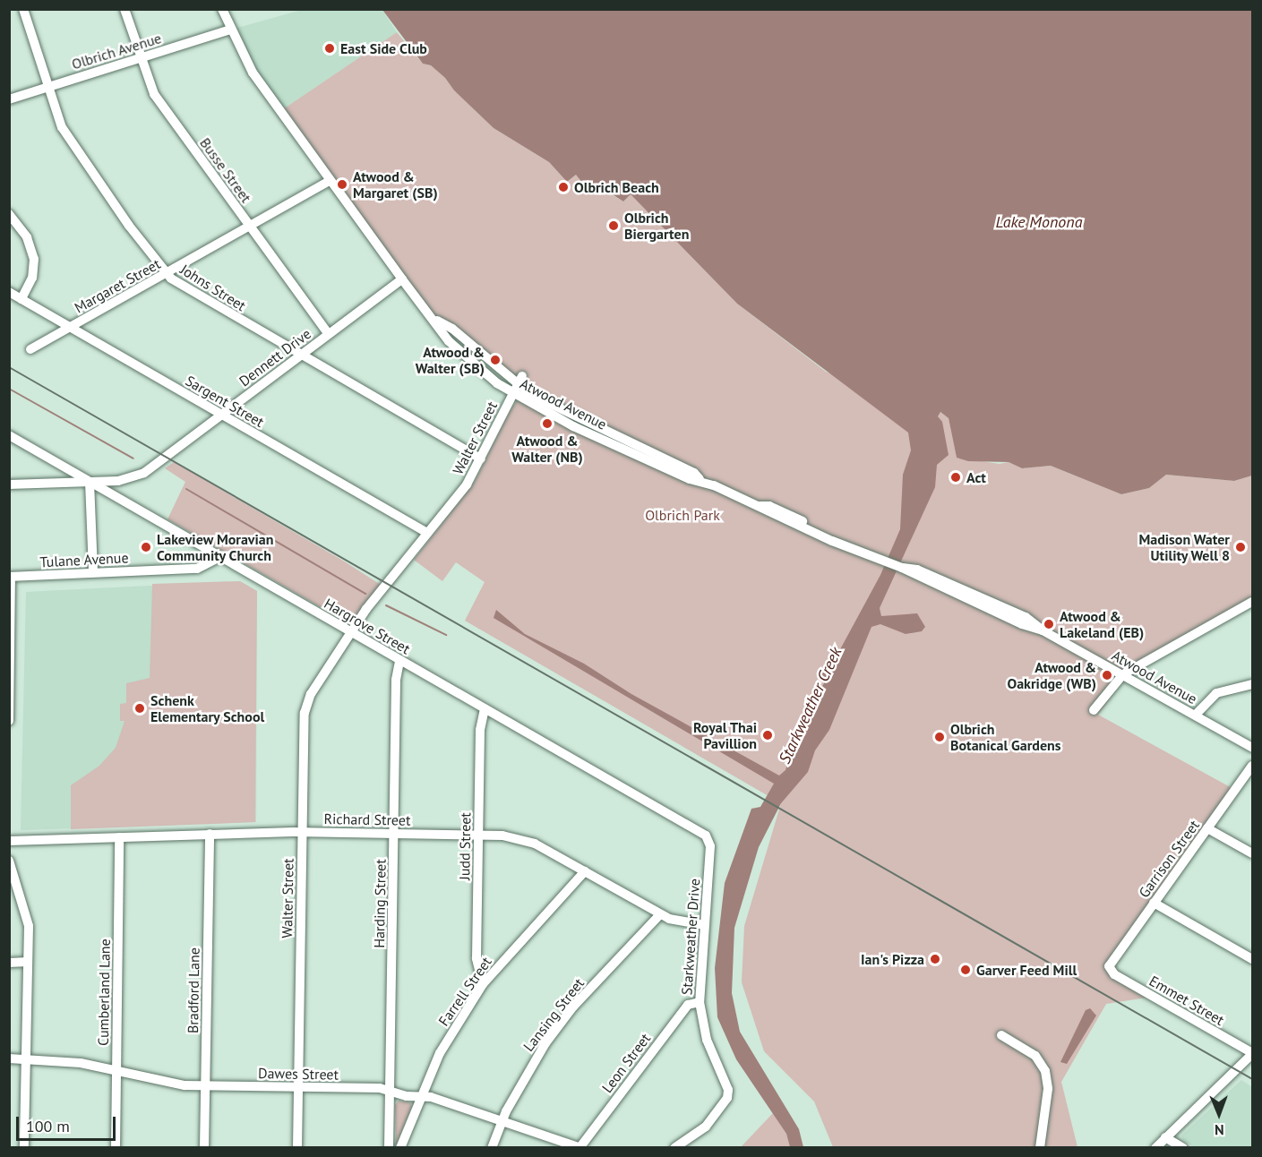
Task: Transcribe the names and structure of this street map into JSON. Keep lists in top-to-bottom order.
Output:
{
  "streets": {
    "street": [
      "Olbrich Avenue",
      "Busse Street",
      "Margaret Street",
      "Johns Street",
      "Dennett Drive",
      "Sargent Street",
      "Atwood Avenue",
      "Walter Street",
      "Tulane Avenue",
      "Hargrove Street",
      "Richard Street",
      "Judd Street",
      "Garrison Street",
      "Harding Street",
      "Starkweather Drive",
      "Bradford Lane",
      "Farrell Street",
      "Cumberland Lane",
      "Emmet Street",
      "Lansing Street",
      "Leon Street",
      "Dawes Street"
    ]
  },
  "crossings": [
    ["Olbrich Avenue", "Busse Street"],
    ["Olbrich Avenue", "Johns Street"],
    ["Olbrich Avenue", "Atwood Avenue"],
    ["Busse Street", "Margaret Street"],
    ["Busse Street", "Dennett Drive"],
    ["Margaret Street", "Johns Street"],
    ["Margaret Street", "Sargent Street"],
    ["Margaret Street", "Atwood Avenue"],
    ["Johns Street", "Dennett Drive"],
    ["Johns Street", "Walter Street"],
    ["Dennett Drive", "Sargent Street"],
    ["Dennett Drive", "Atwood Avenue"],
    ["Dennett Drive", "Hargrove Street"],
    ["Sargent Street", "Walter Street"],
    ["Atwood Avenue", "Walter Street"],
    ["Walter Street", "Hargrove Street"],
    ["Walter Street", "Richard Street"],
    ["Walter Street", "Dawes Street"],
    ["Tulane Avenue", "Hargrove Street"],
    ["Hargrove Street", "Judd Street"],
    ["Hargrove Street", "Harding Street"],
    ["Hargrove Street", "Starkweather Drive"],
    ["Richard Street", "Judd Street"],
    ["Richard Street", "Harding Street"],
    ["Richard Street", "Starkweather Drive"],
    ["Richard Street", "Bradford Lane"],
    ["Richard Street", "Farrell Street"],
    ["Richard Street", "Cumberland Lane"],
    ["Richard Street", "Lansing Street"],
    ["Judd Street", "Farrell Street"],
    ["Garrison Street", "Emmet Street"],
    ["Harding Street", "Dawes Street"],
    ["Starkweather Drive", "Leon Street"],
    ["Bradford Lane", "Dawes Street"],
    ["Farrell Street", "Dawes Street"],
    ["Cumberland Lane", "Dawes Street"],
    ["Lansing Street", "Dawes Street"],
    ["Leon Street", "Dawes Street"]
  ],
  "water": ["Lake Monona", "Starkweather Creek"],
  "parks": ["Olbrich Park"],
  "places": [
    "East Side Club",
    "Atwood & Margaret (SB)",
    "Olbrich Beach",
    "Olbrich Biergarten",
    "Atwood & Walter (SB)",
    "Atwood & Walter (NB)",
    "Act",
    "Lakeview Moravian Community Church",
    "Madison Water Utility Well 8",
    "Atwood & Lakeland (EB)",
    "Atwood & Oakridge (WB)",
    "Schenk Elementary School",
    "Royal Thai Pavillion",
    "Olbrich Botanical Gardens",
    "Ian's Pizza",
    "Garver Feed Mill"
  ],
  "scale_bar": "100 m",
  "north": "bottom"
}
